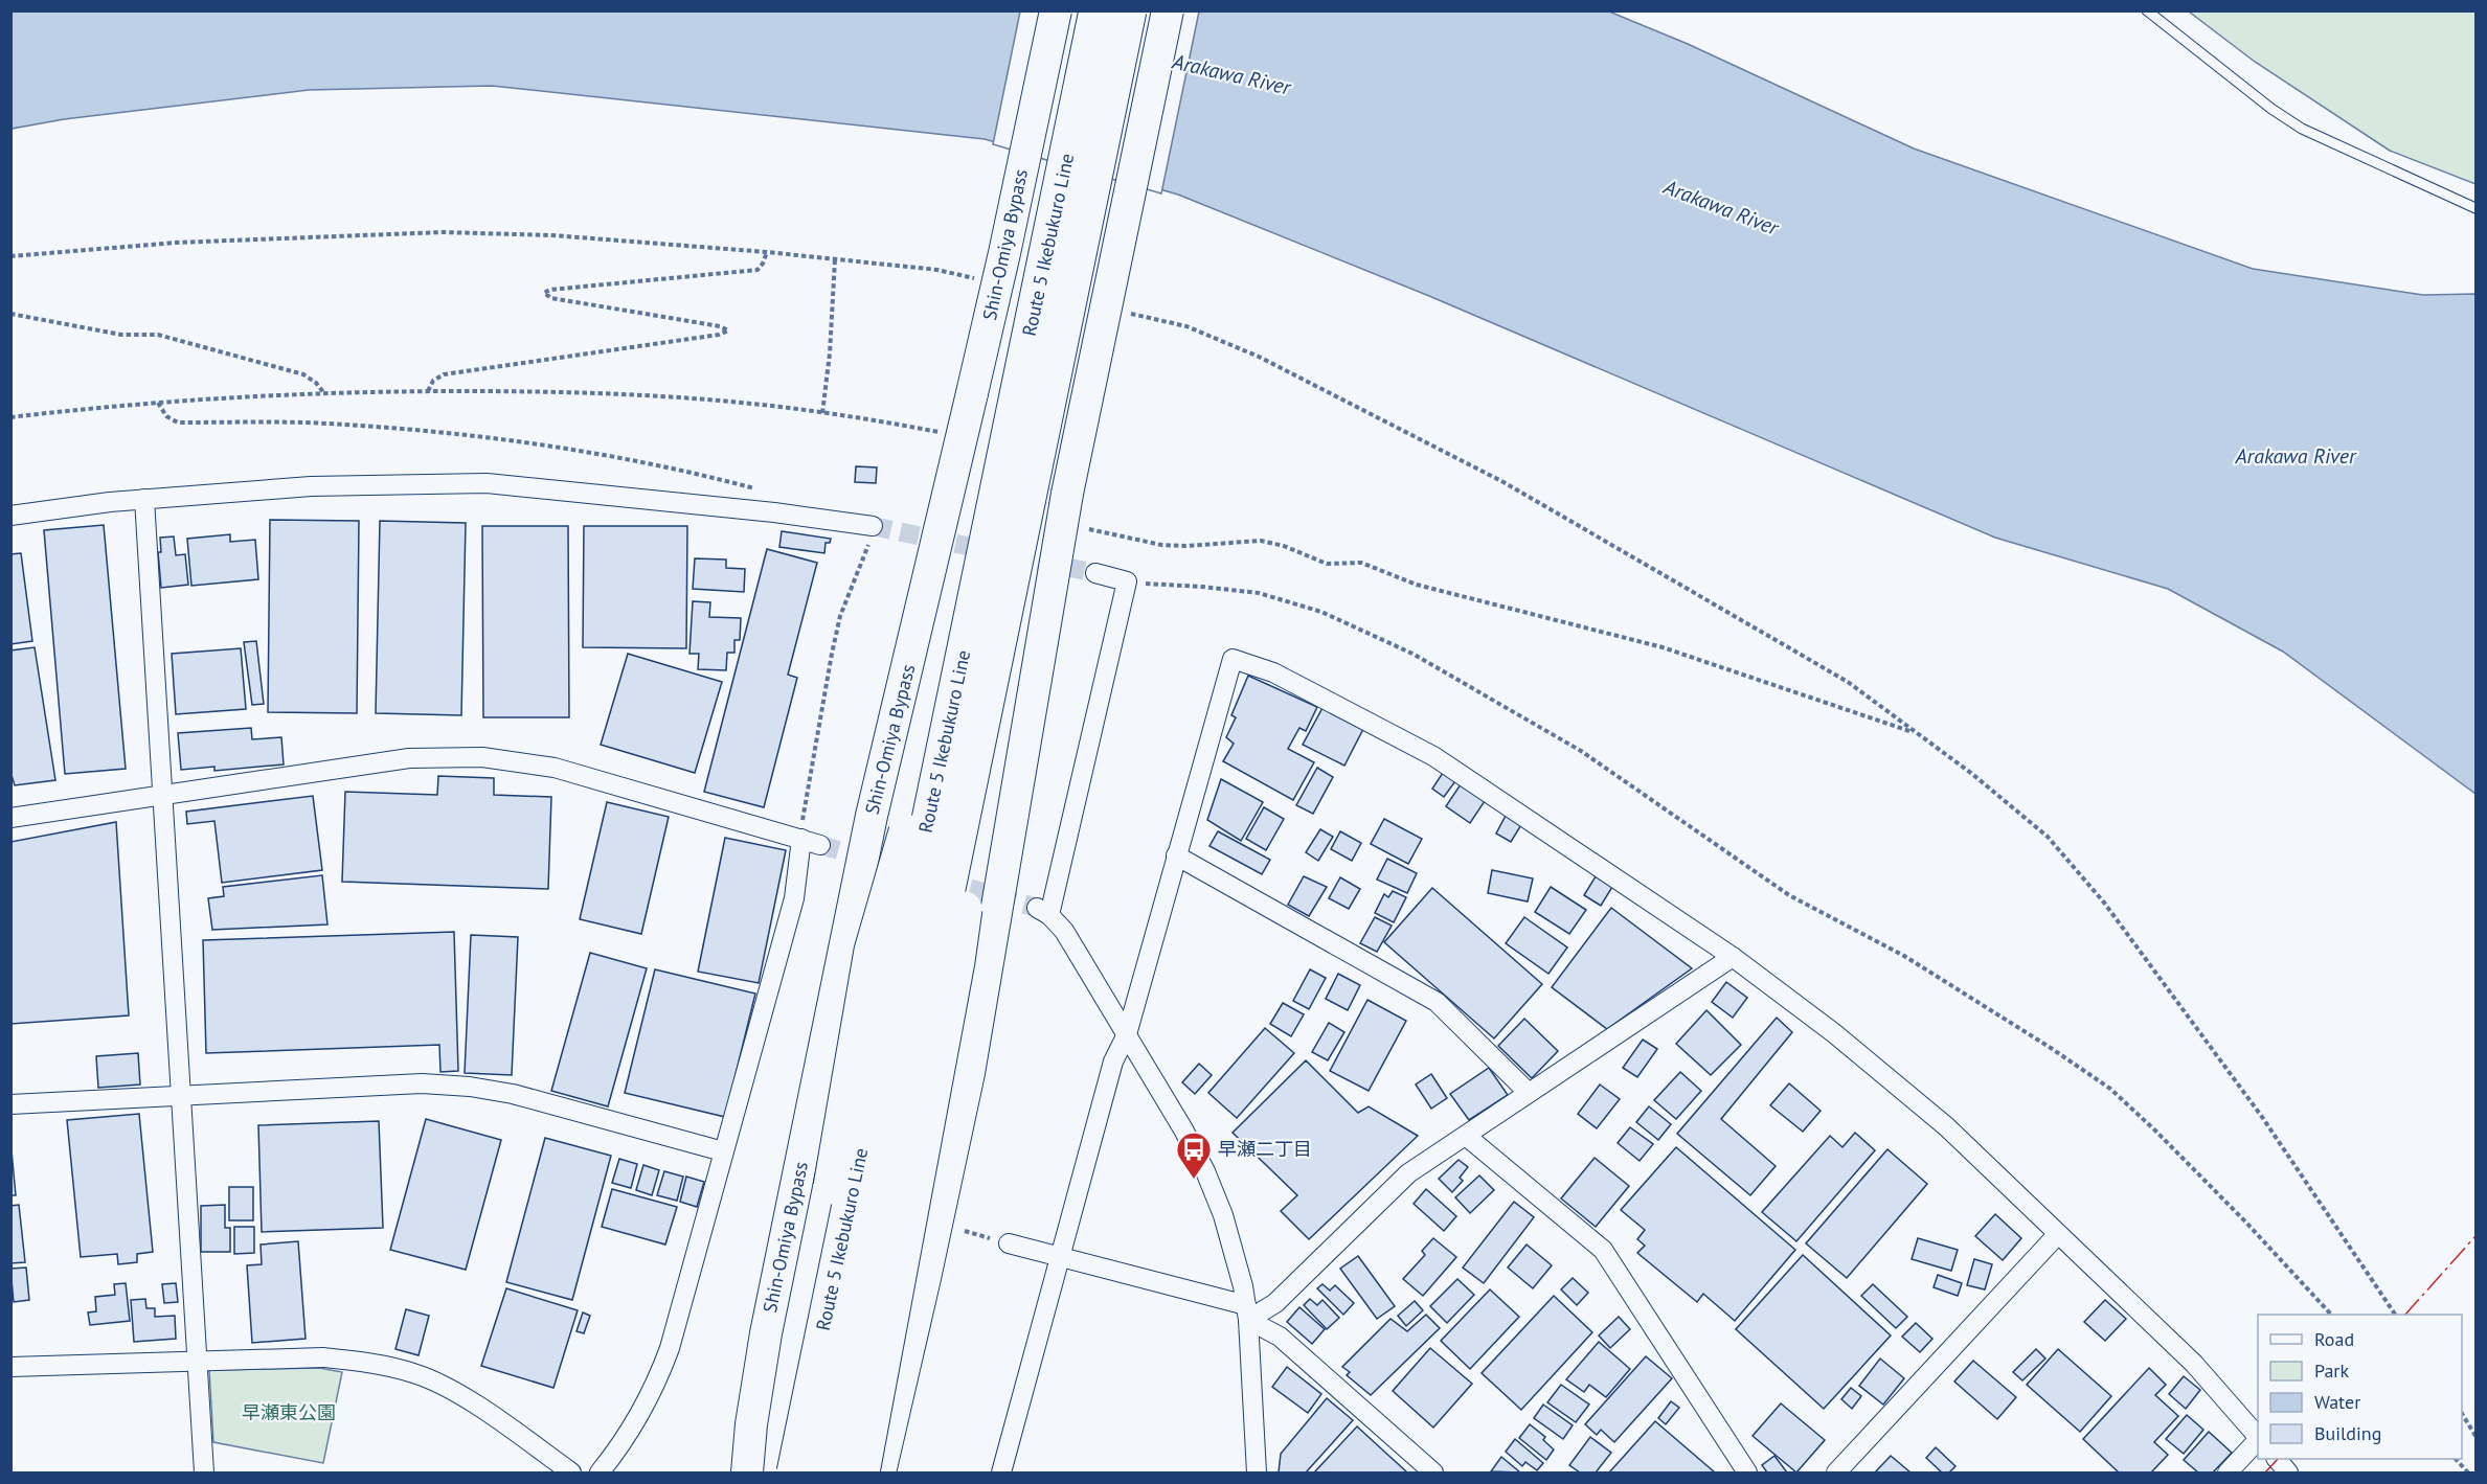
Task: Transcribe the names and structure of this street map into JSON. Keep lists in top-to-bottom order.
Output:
{
  "streets": {
    "highway": ["Shin-Omiya Bypass", "Route 5 Ikebukuro Line"]
  },
  "water": ["Arakawa River"],
  "parks": ["早瀬東公園"],
  "places": {
    "bus stop": ["早瀬二丁目"]
  },
  "legend": [
    "Road",
    "Park",
    "Water",
    "Building"
  ]
}
